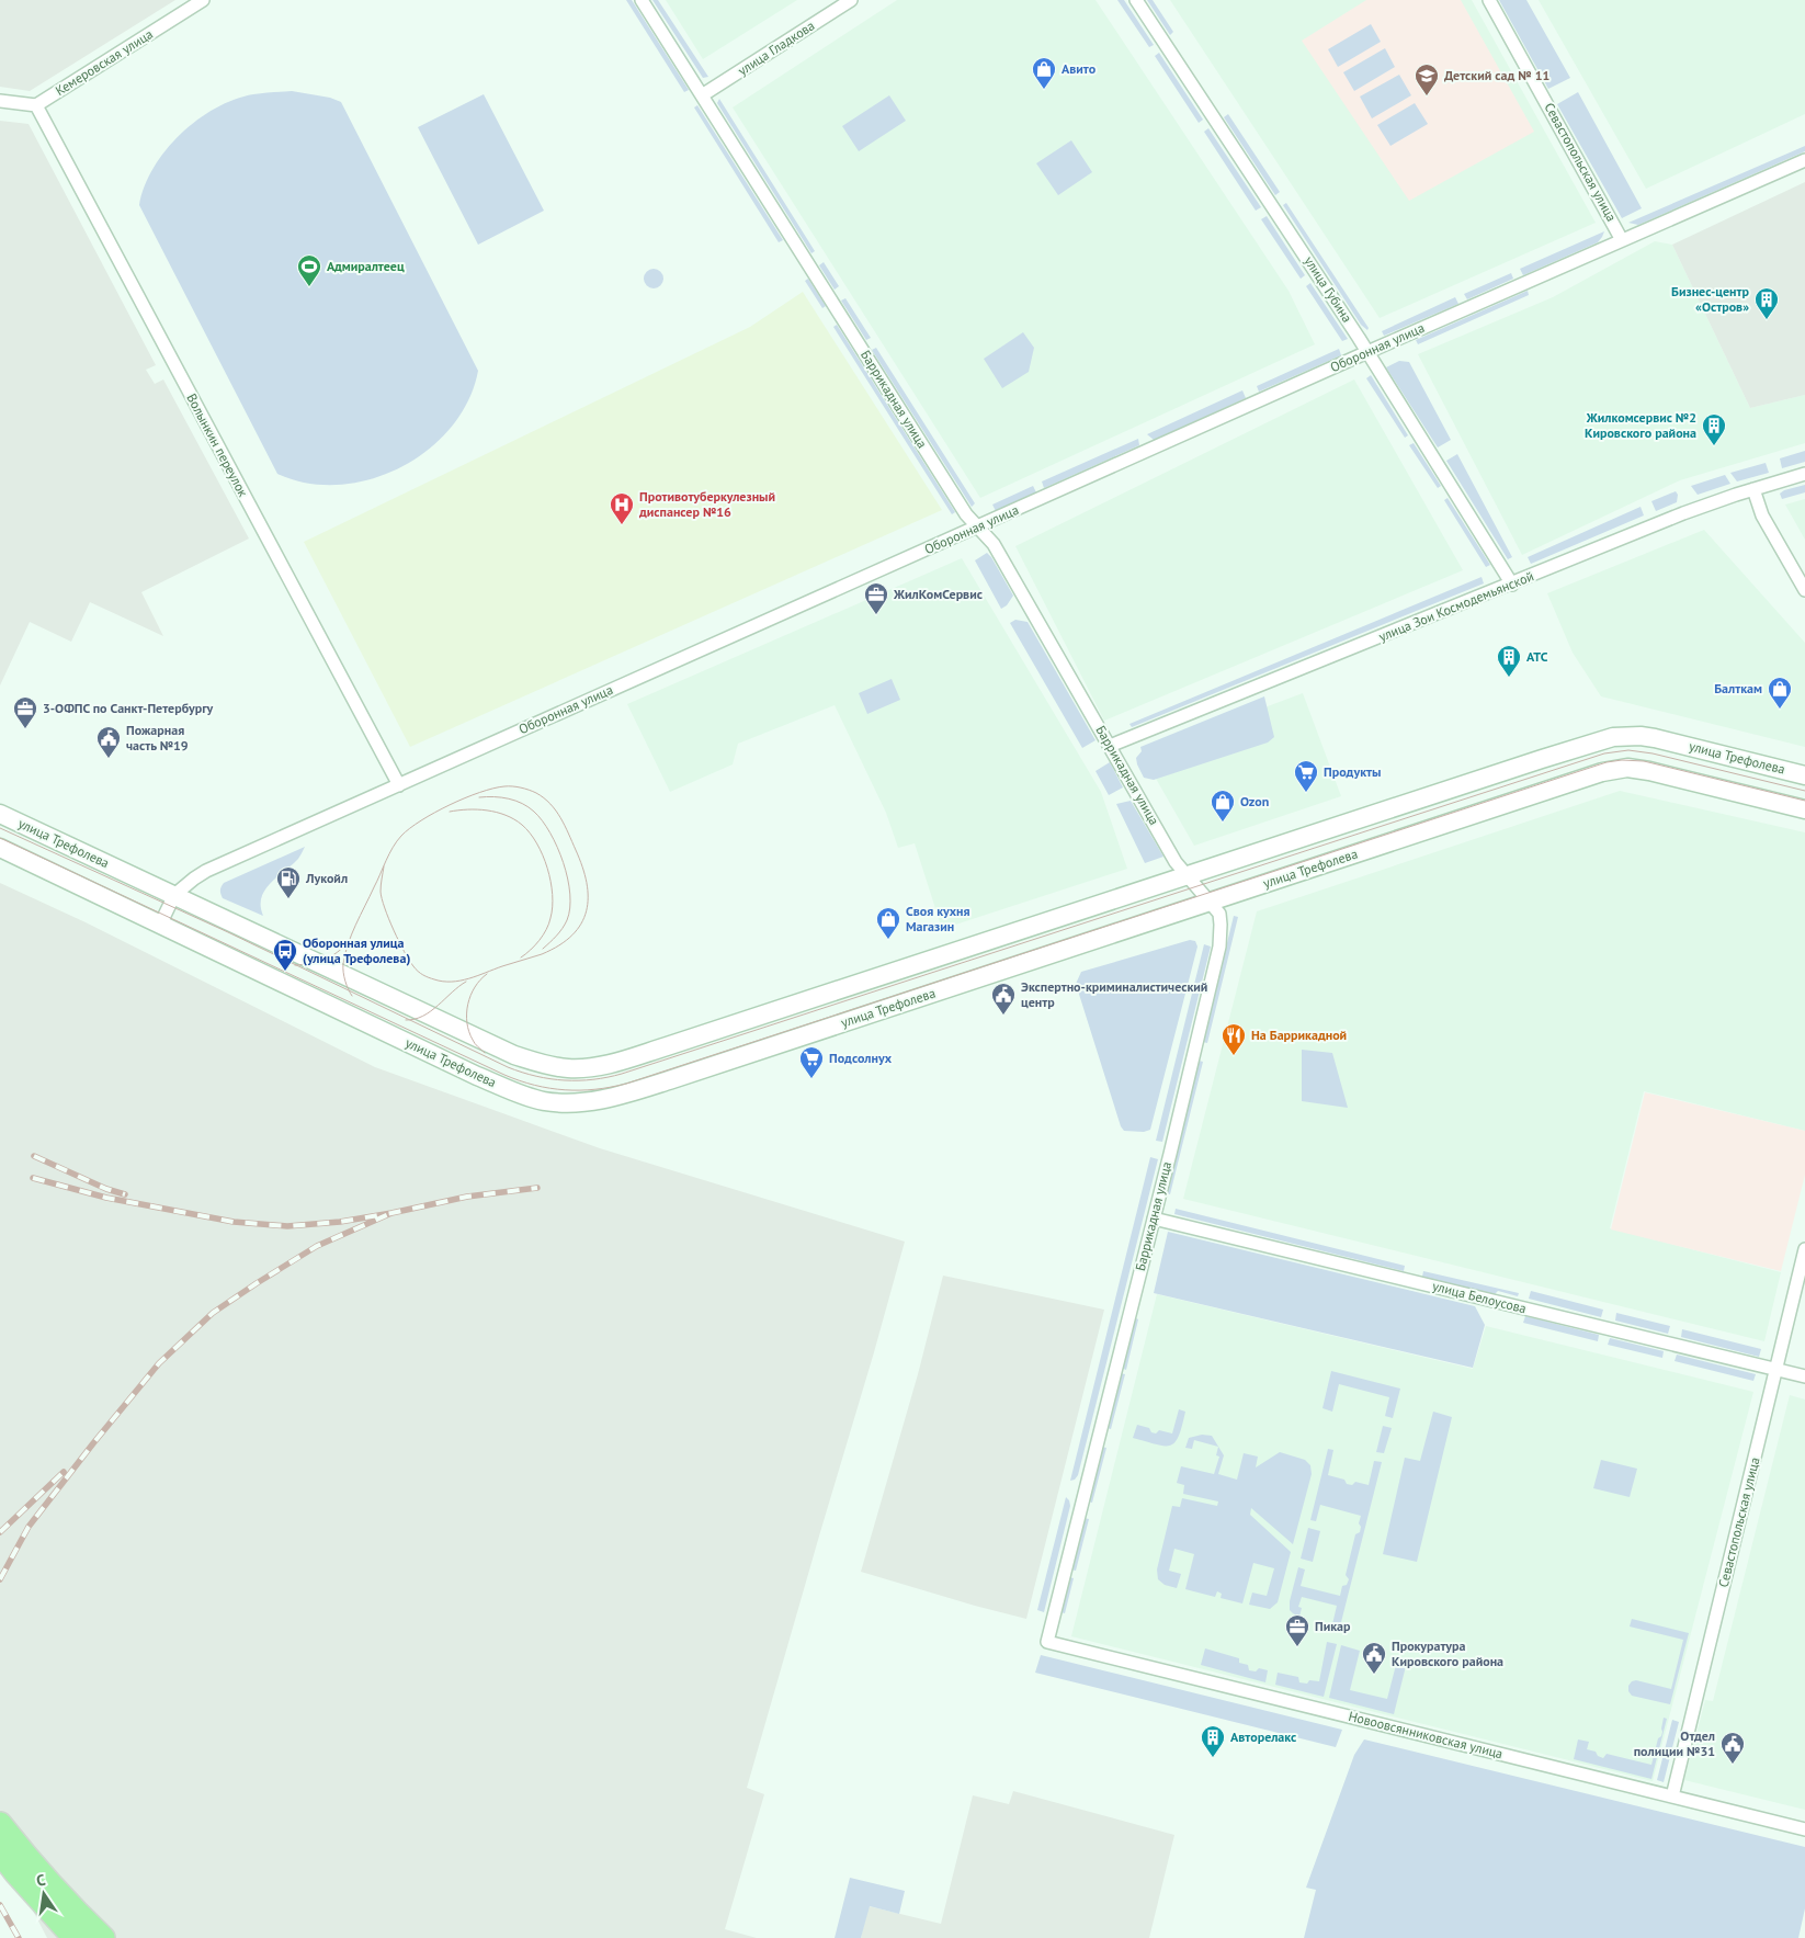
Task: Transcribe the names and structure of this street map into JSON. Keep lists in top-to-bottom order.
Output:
{
  "streets": {
    "main road": ["улица Трефолева"],
    "street": [
      "улица Гладкова",
      "Кемеровская улица",
      "Севастопольская улица",
      "улица Губина",
      "Оборонная улица",
      "Баррикадная улица",
      "Волынкин переулок",
      "улица Зои Космодемьянской",
      "улица Белоусова",
      "Новоовсянниковская улица"
    ]
  },
  "crossings": [
    ["улица Гладкова", "Баррикадная улица"],
    ["Кемеровская улица", "Волынкин переулок"],
    ["Севастопольская улица", "Оборонная улица"],
    ["Севастопольская улица", "улица Белоусова"],
    ["Севастопольская улица", "Новоовсянниковская улица"],
    ["улица Губина", "Оборонная улица"],
    ["улица Губина", "улица Зои Космодемьянской"],
    ["Оборонная улица", "Баррикадная улица"],
    ["Оборонная улица", "Волынкин переулок"],
    ["Оборонная улица", "улица Трефолева"],
    ["Баррикадная улица", "улица Зои Космодемьянской"],
    ["Баррикадная улица", "улица Трефолева"],
    ["Баррикадная улица", "улица Белоусова"],
    ["Баррикадная улица", "Новоовсянниковская улица"]
  ],
  "places": {
    "shop": [
      "Авито",
      "Балткам",
      "Ozon",
      "Своя кухня Магазин"
    ],
    "school or university": ["Детский сад № 11"],
    "sports": ["Адмиралтеец"],
    "building": [
      "Бизнес-центр «Остров»",
      "Жилкомсервис №2 Кировского района",
      "АТС",
      "Авторелакс"
    ],
    "hospital": ["Противотуберкулезный диспансер №16"],
    "office": ["ЖилКомСервис", "3-ОФПС по Санкт-Петербургу", "Пикар"],
    "public building": [
      "Пожарная часть №19",
      "Экспертно-криминалистический центр",
      "Прокуратура Кировского района",
      "Отдел полиции №31"
    ],
    "supermarket": ["Продукты", "Подсолнух"],
    "fuel station": ["Лукойл"],
    "bus stop": ["Оборонная улица (улица Трефолева)"],
    "restaurant": ["На Баррикадной"]
  },
  "north": "top"
}
